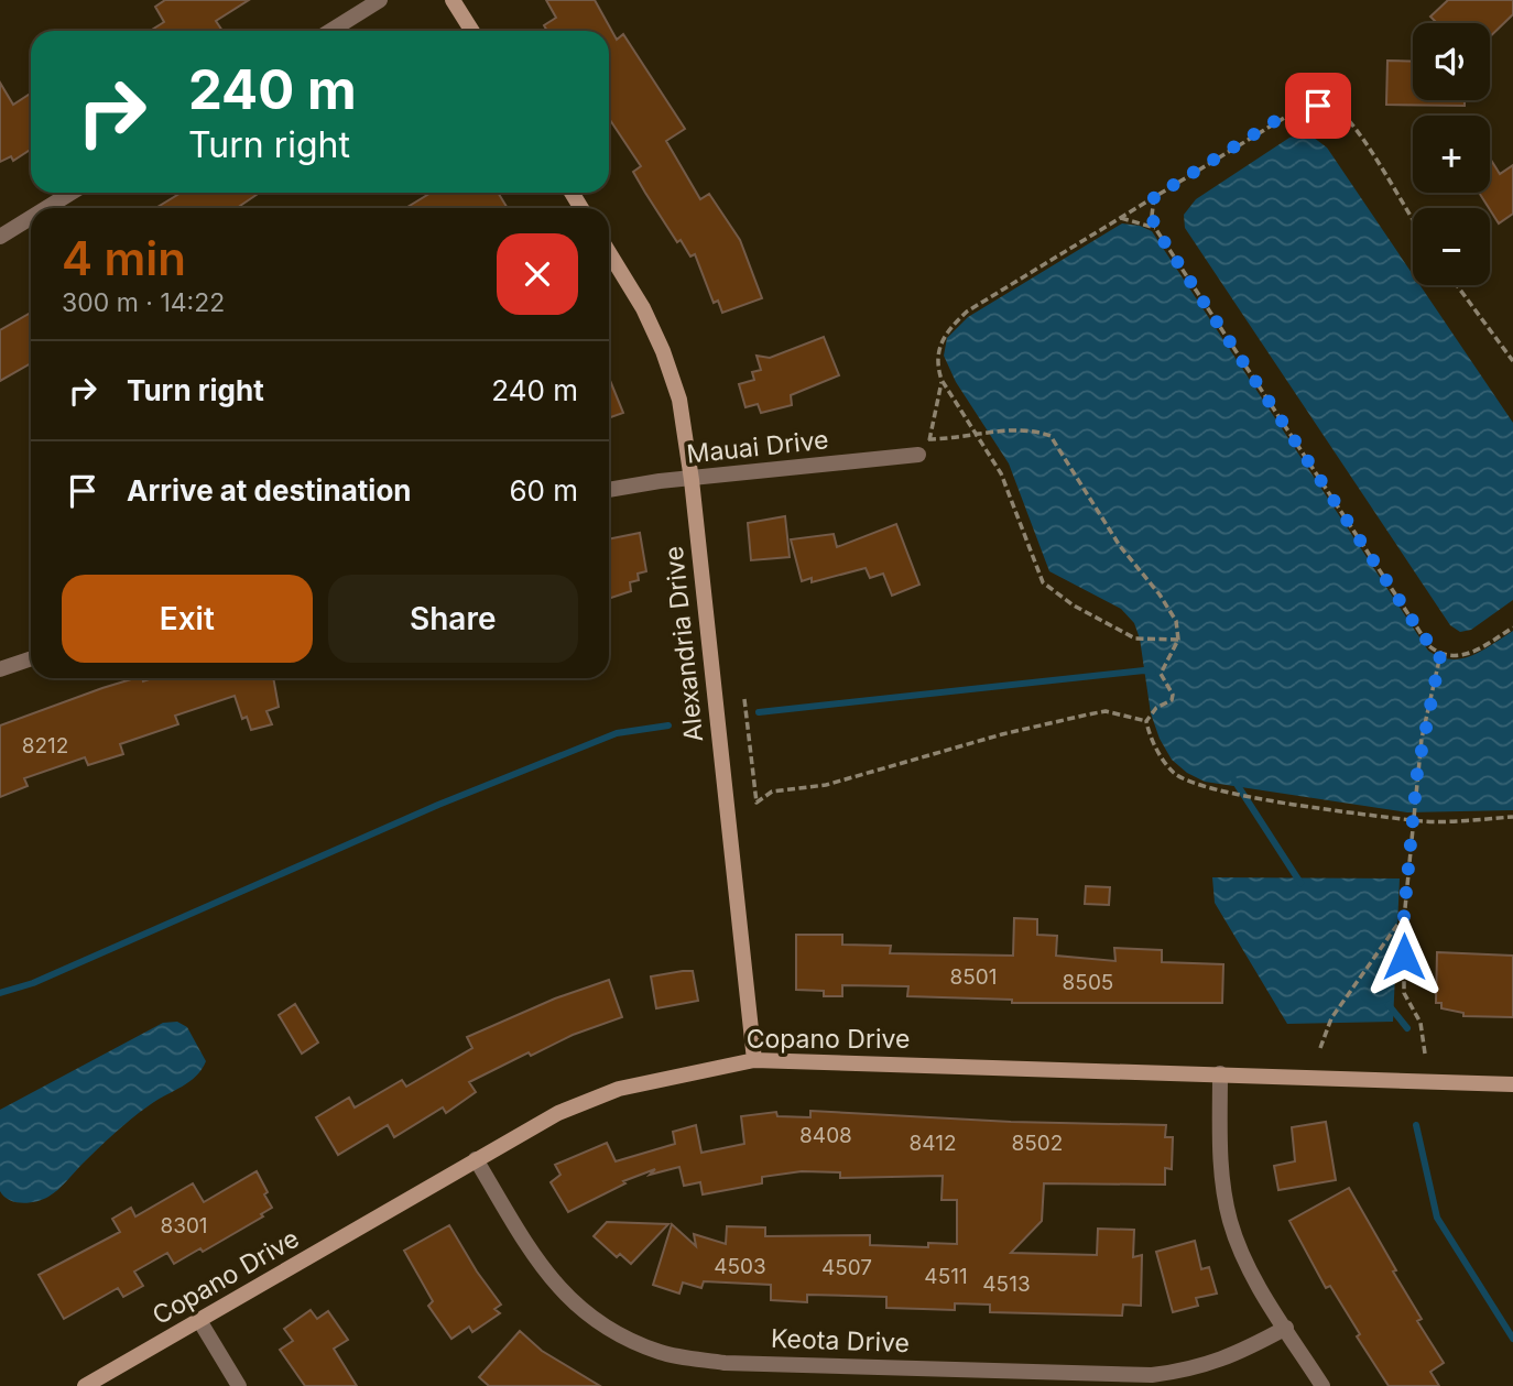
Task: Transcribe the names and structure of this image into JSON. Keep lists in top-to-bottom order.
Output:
{
  "streets": {
    "street": [
      "Mauai Drive",
      "Alexandria Drive",
      "Copano Drive",
      "Keota Drive"
    ]
  },
  "crossings": [
    ["Mauai Drive", "Alexandria Drive"],
    ["Alexandria Drive", "Copano Drive"],
    ["Copano Drive", "Keota Drive"]
  ],
  "house_numbers": [
    "8212",
    "8501",
    "8505",
    "8408",
    "8412",
    "8502",
    "8301",
    "4503",
    "4507",
    "4511",
    "4513"
  ],
  "page": {
    "map_buttons": ["+", "−"],
    "turn": ["240 m", "Turn right"],
    "heading": ["4 min", "300 m · 14:22"],
    "list": [
      {
        "name": "Turn right",
        "value": "240 m"
      },
      {
        "name": "Arrive at destination",
        "value": "60 m"
      }
    ],
    "buttons": ["Exit", "Share"]
  }
}
